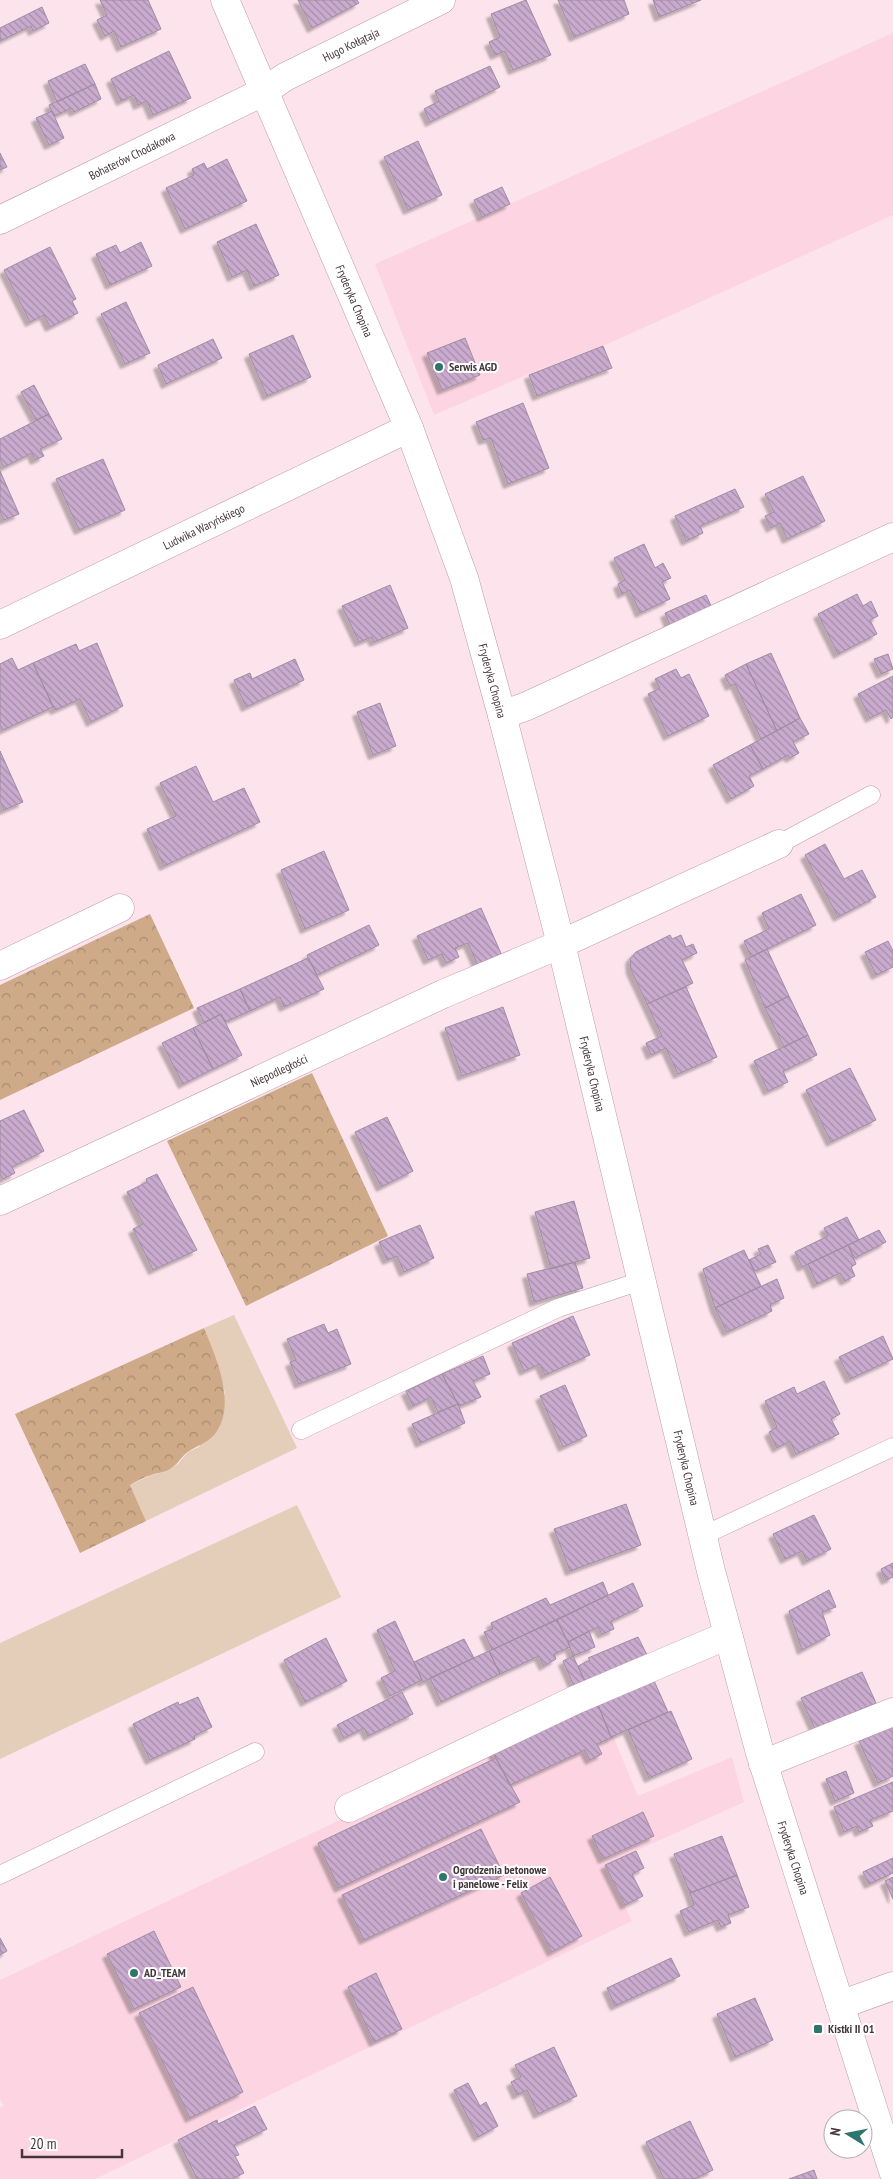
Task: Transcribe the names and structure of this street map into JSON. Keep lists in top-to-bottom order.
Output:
{
  "streets": {
    "street": [
      "Hugo Kołłątaja",
      "Bohaterów Chodakowa",
      "Fryderyka Chopina",
      "Ludwika Waryńskiego",
      "Niepodległości"
    ]
  },
  "crossings": [
    ["Hugo Kołłątaja", "Bohaterów Chodakowa"],
    ["Hugo Kołłątaja", "Fryderyka Chopina"],
    ["Bohaterów Chodakowa", "Fryderyka Chopina"],
    ["Fryderyka Chopina", "Ludwika Waryńskiego"],
    ["Fryderyka Chopina", "Niepodległości"]
  ],
  "places": {
    "other": ["Serwis AGD", "Ogrodzenia betonowe i panelowe - Felix", "AD_TEAM"],
    "transit": ["Kistki II 01"]
  },
  "scale_bar": "20 m",
  "north": "left"
}
